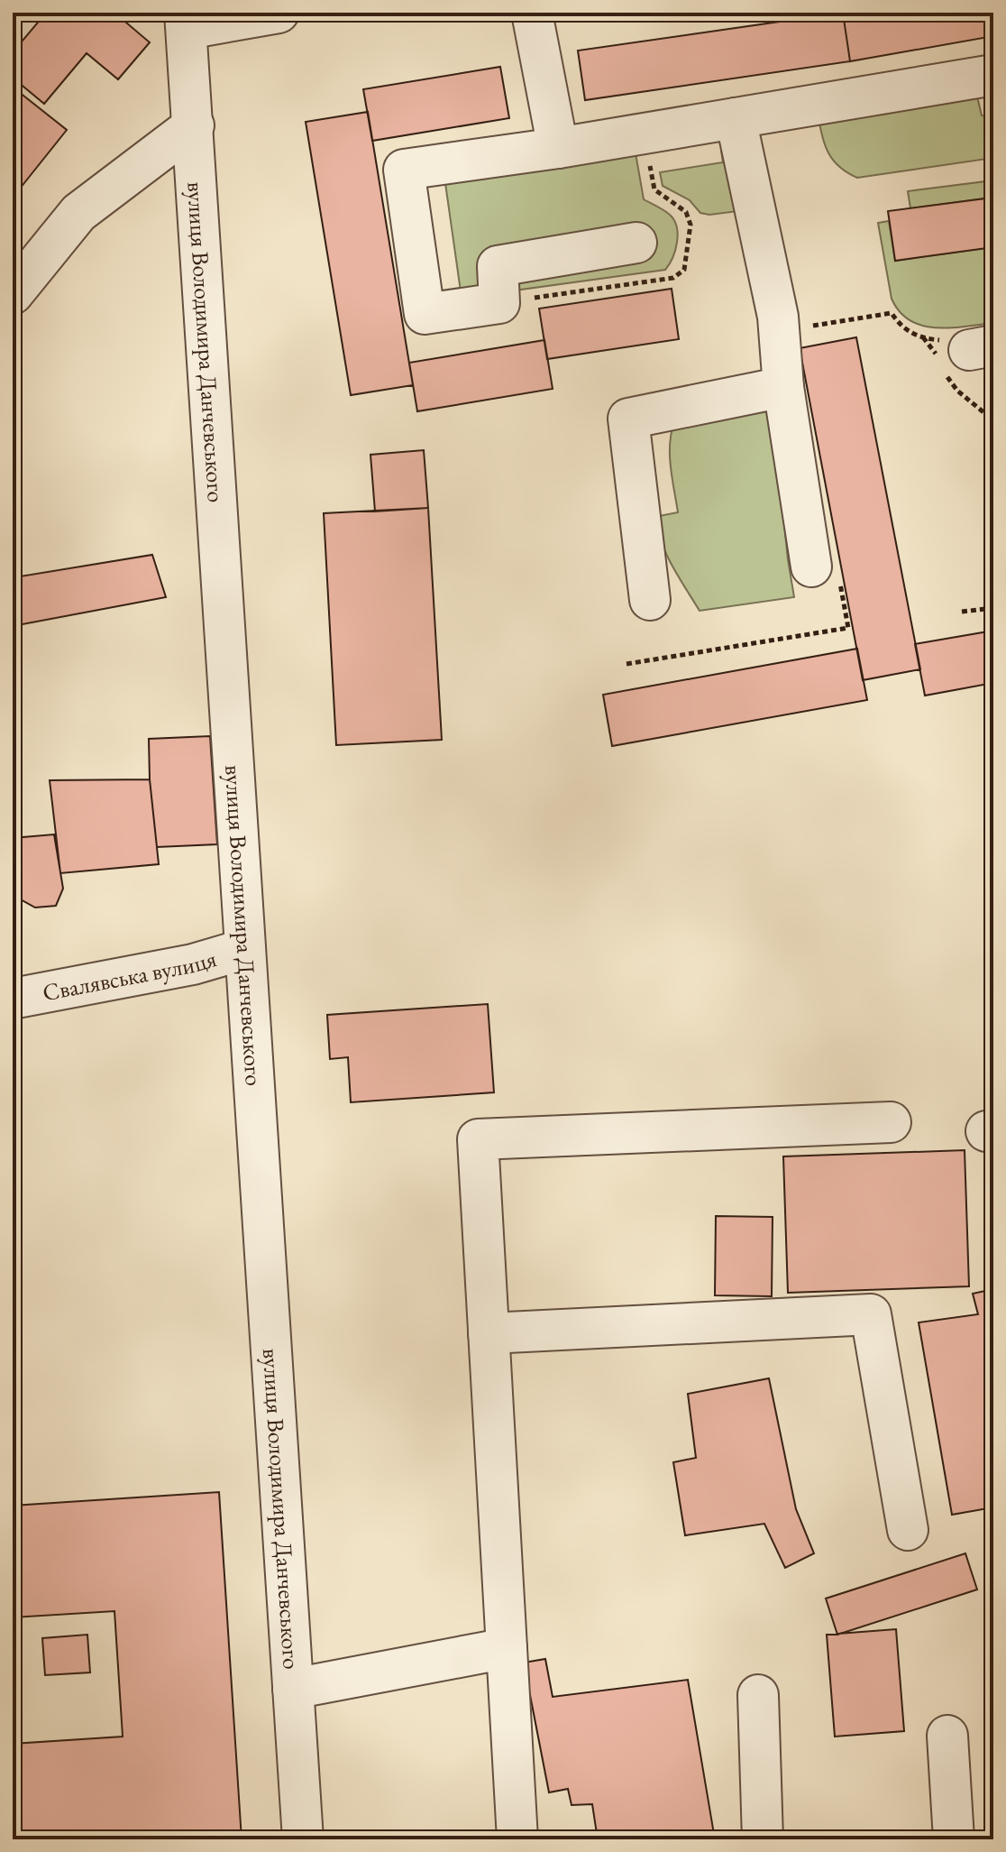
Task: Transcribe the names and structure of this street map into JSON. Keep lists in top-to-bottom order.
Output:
{
  "streets": {
    "street": ["вулиця Володимира Данчевського", "Свалявська вулиця"]
  },
  "crossings": [
    ["вулиця Володимира Данчевського", "Свалявська вулиця"]
  ]
}
